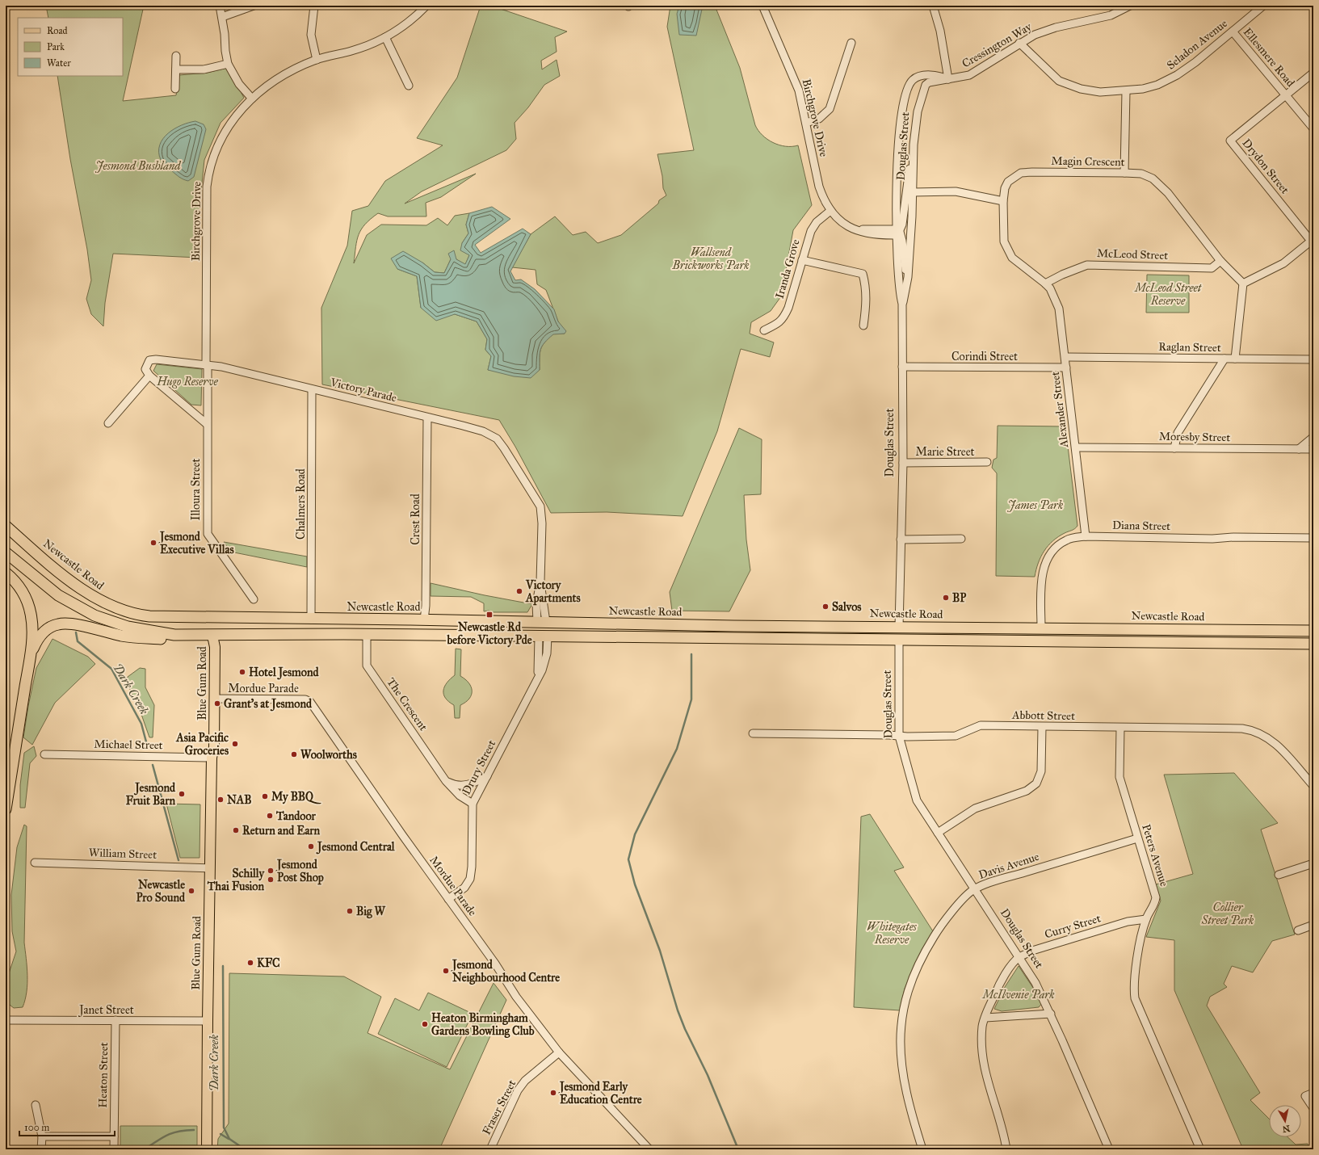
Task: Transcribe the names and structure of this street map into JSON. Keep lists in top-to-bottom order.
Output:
{
  "streets": {
    "highway": ["Douglas Street", "Newcastle Road"],
    "main road": ["Blue Gum Road"],
    "street": [
      "Seladon Avenue",
      "Cressington Way",
      "Ellesmere Road",
      "Birchgrove Drive",
      "Magin Crescent",
      "Drydon Street",
      "McLeod Street",
      "Iranda Grove",
      "Raglan Street",
      "Corindi Street",
      "Victory Parade",
      "Alexander Street",
      "Moresby Street",
      "Marie Street",
      "Illoura Street",
      "Chalmers Road",
      "Crest Road",
      "Diana Street",
      "Mordue Parade",
      "The Crescent",
      "Abbott Street",
      "Michael Street",
      "Drury Street",
      "William Street",
      "Peters Avenue",
      "Davis Avenue",
      "Curry Street",
      "Janet Street",
      "Heaton Street",
      "Fraser Street"
    ]
  },
  "crossings": [
    ["Seladon Avenue", "Cressington Way"],
    ["Seladon Avenue", "Ellesmere Road"],
    ["Cressington Way", "Douglas Street"],
    ["Ellesmere Road", "Drydon Street"],
    ["Birchgrove Drive", "Douglas Street"],
    ["Birchgrove Drive", "Iranda Grove"],
    ["Birchgrove Drive", "Victory Parade"],
    ["Birchgrove Drive", "Illoura Street"],
    ["Douglas Street", "Corindi Street"],
    ["Douglas Street", "Marie Street"],
    ["Douglas Street", "Newcastle Road"],
    ["Douglas Street", "Abbott Street"],
    ["Douglas Street", "Davis Avenue"],
    ["Douglas Street", "Curry Street"],
    ["Magin Crescent", "McLeod Street"],
    ["Magin Crescent", "Alexander Street"],
    ["McLeod Street", "Alexander Street"],
    ["Raglan Street", "Alexander Street"],
    ["Corindi Street", "Alexander Street"],
    ["Victory Parade", "Illoura Street"],
    ["Victory Parade", "Chalmers Road"],
    ["Victory Parade", "Crest Road"],
    ["Victory Parade", "Newcastle Road"],
    ["Alexander Street", "Moresby Street"],
    ["Alexander Street", "Diana Street"],
    ["Chalmers Road", "Newcastle Road"],
    ["Crest Road", "Newcastle Road"],
    ["Diana Street", "Newcastle Road"],
    ["Blue Gum Road", "Mordue Parade"],
    ["Blue Gum Road", "Michael Street"],
    ["Blue Gum Road", "William Street"],
    ["Blue Gum Road", "Janet Street"],
    ["Mordue Parade", "Drury Street"],
    ["Mordue Parade", "Fraser Street"],
    ["The Crescent", "Drury Street"],
    ["Abbott Street", "Peters Avenue"],
    ["Peters Avenue", "Davis Avenue"],
    ["Peters Avenue", "Curry Street"],
    ["Janet Street", "Heaton Street"]
  ],
  "water": ["Dark Creek"],
  "parks": [
    "Jesmond Bushland",
    "Wallsend Brickworks Park",
    "McLeod Street Reserve",
    "Hugo Reserve",
    "James Park",
    "Collier Street Park",
    "Whitegates Reserve",
    "McIlvenie Park"
  ],
  "places": {
    "other": [
      "Jesmond Executive Villas",
      "Victory Apartments",
      "BP",
      "Salvos",
      "Hotel Jesmond",
      "Grant's at Jesmond",
      "Asia Pacific Groceries",
      "Woolworths",
      "Jesmond Fruit Barn",
      "My BBQ",
      "NAB",
      "Tandoor",
      "Return and Earn",
      "Jesmond Central",
      "Jesmond Post Shop",
      "Schilly Thai Fusion",
      "Newcastle Pro Sound",
      "Big W",
      "KFC",
      "Jesmond Neighbourhood Centre",
      "Heaton Birmingham Gardens Bowling Club",
      "Jesmond Early Education Centre"
    ],
    "transit": ["Newcastle Rd before Victory Pde"]
  },
  "legend": ["Road", "Park", "Water"],
  "scale_bar": "100 m",
  "north": "bottom"
}
